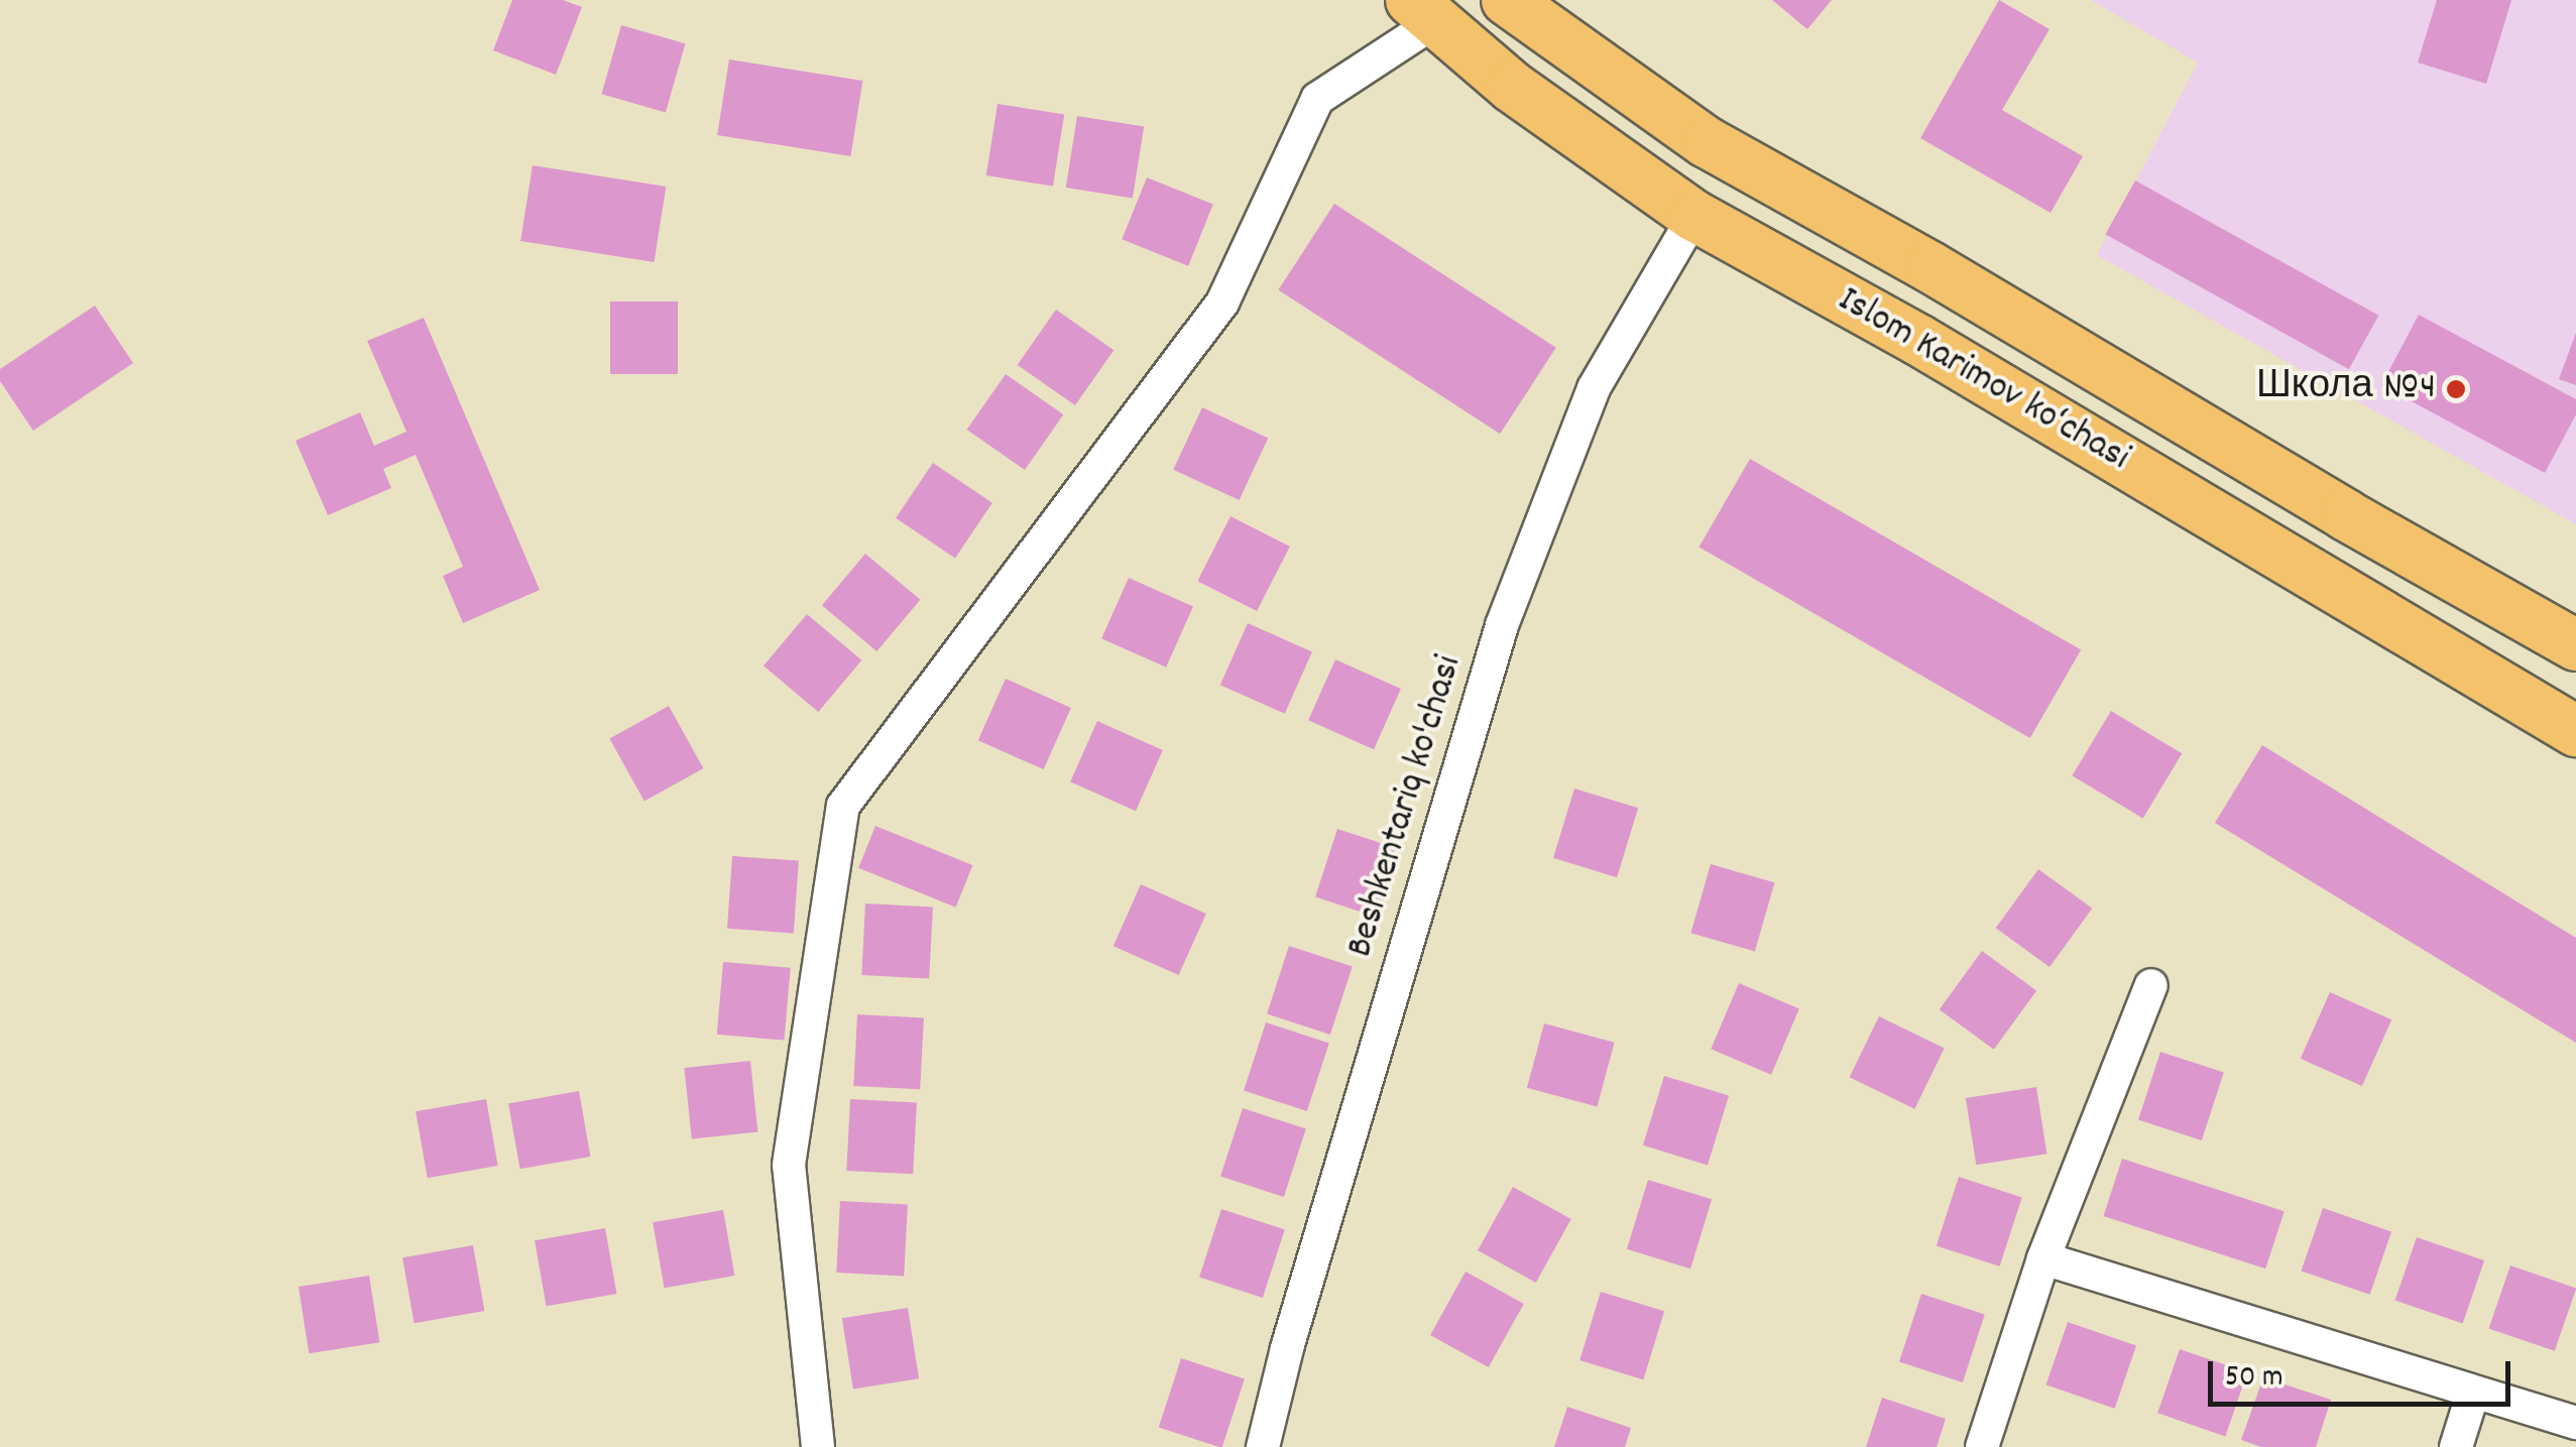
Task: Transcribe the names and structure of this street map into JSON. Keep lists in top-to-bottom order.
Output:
{
  "streets": {
    "main road": ["Islom Karimov ko‘chasi"],
    "street": ["Beshkentariq ko'chasi"]
  },
  "crossings": [
    ["Islom Karimov ko‘chasi", "Beshkentariq ko'chasi"]
  ],
  "places": ["Школа №4"],
  "scale_bar": "50 m"
}
